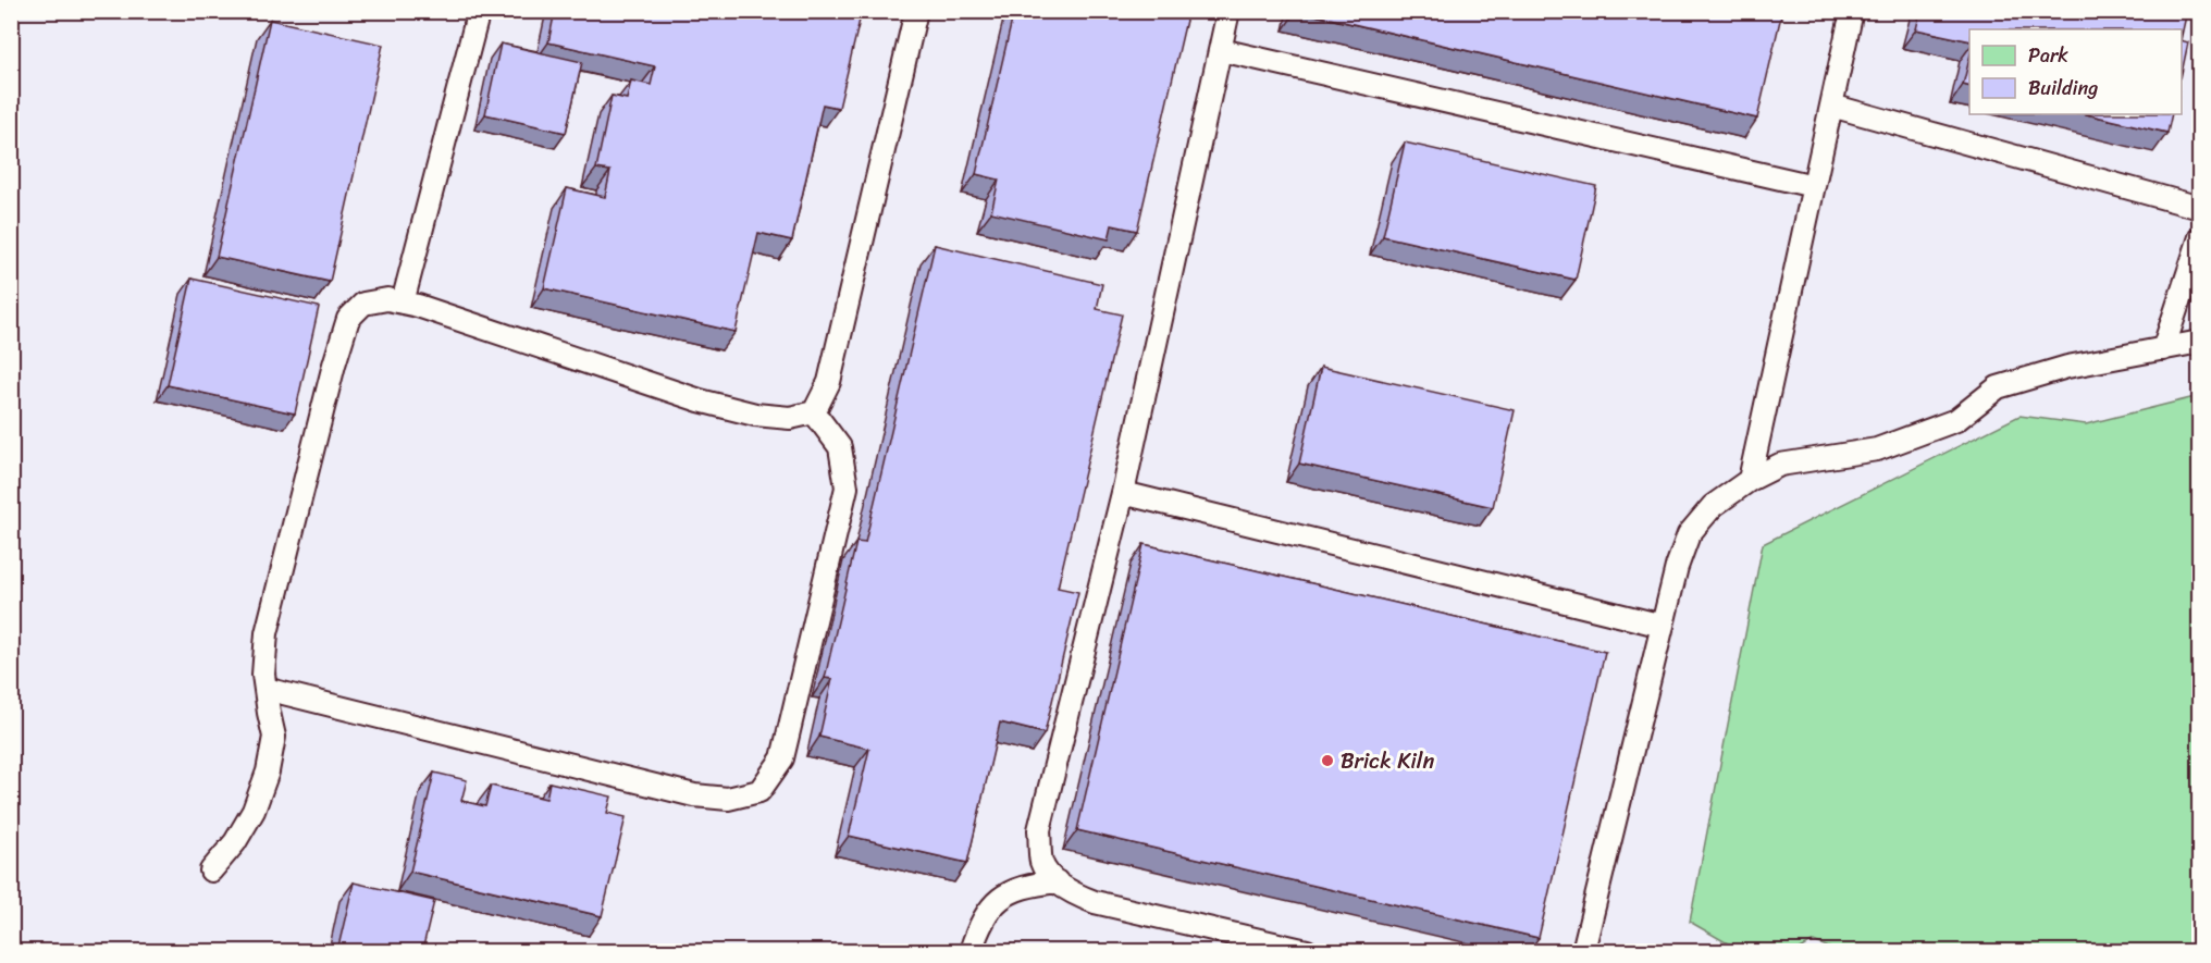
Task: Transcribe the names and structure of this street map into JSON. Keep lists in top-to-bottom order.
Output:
{
  "places": ["Brick Kiln"],
  "legend": ["Park", "Building"]
}
